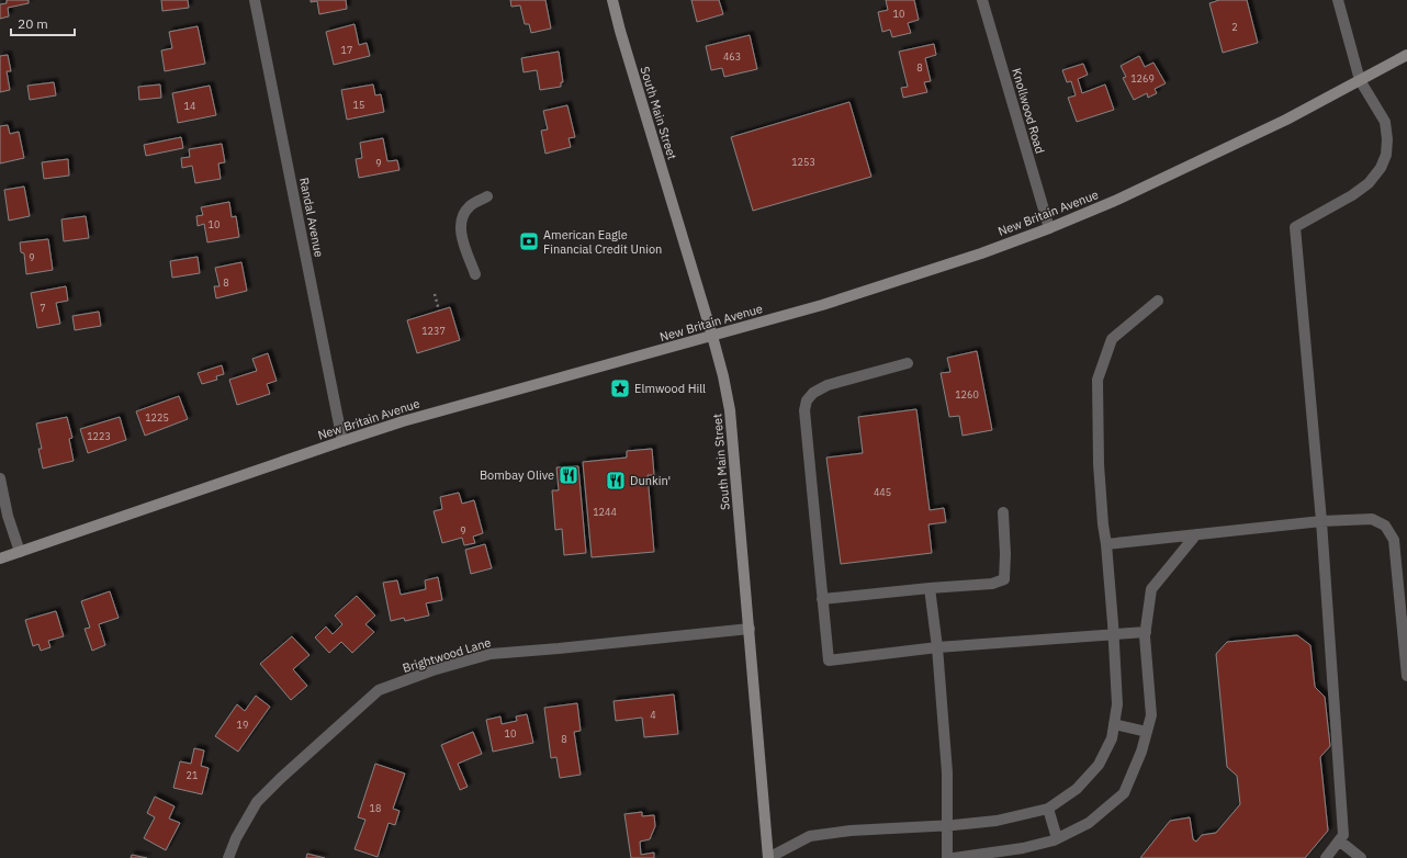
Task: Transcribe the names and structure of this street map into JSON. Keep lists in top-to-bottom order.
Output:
{
  "streets": {
    "main road": ["South Main Street", "New Britain Avenue"],
    "street": ["Knollwood Road", "Randal Avenue", "Brightwood Lane"]
  },
  "crossings": [
    ["Knollwood Road", "New Britain Avenue"],
    ["South Main Street", "New Britain Avenue"],
    ["South Main Street", "Brightwood Lane"],
    ["New Britain Avenue", "Randal Avenue"]
  ],
  "places": {
    "bank": ["American Eagle Financial Credit Union"],
    "place": ["Elmwood Hill"],
    "restaurant": ["Bombay Olive", "Dunkin'"]
  },
  "house_numbers": [
    "10",
    "2",
    "17",
    "463",
    "8",
    "1269",
    "15",
    "14",
    "1253",
    "9",
    "10",
    "9",
    "8",
    "7",
    "1237",
    "1260",
    "1225",
    "1223",
    "445",
    "1244",
    "9",
    "4",
    "19",
    "10",
    "8",
    "21",
    "18"
  ],
  "scale_bar": "20 m"
}
